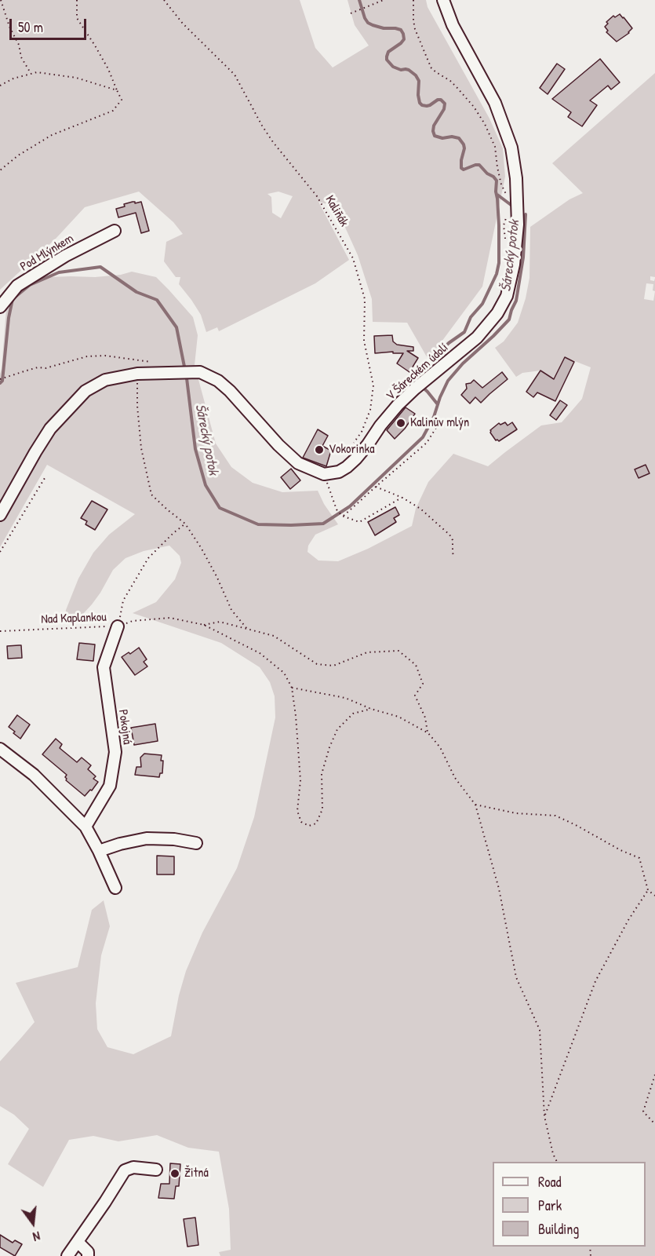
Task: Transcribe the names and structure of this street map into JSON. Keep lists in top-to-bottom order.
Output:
{
  "streets": {
    "street": ["Pod Mlýnkem", "V Šáreckém údolí", "Pokojná"],
    "path": ["Kaliňák", "Nad Kaplankou"]
  },
  "crossings": [
    ["Nad Kaplankou", "Pokojná"]
  ],
  "water": ["Šárecký potok"],
  "places": ["Kalinův mlýn", "Vokorinka", "Žitná"],
  "legend": ["Road", "Park", "Building"],
  "scale_bar": "50 m",
  "north": "bottom"
}
